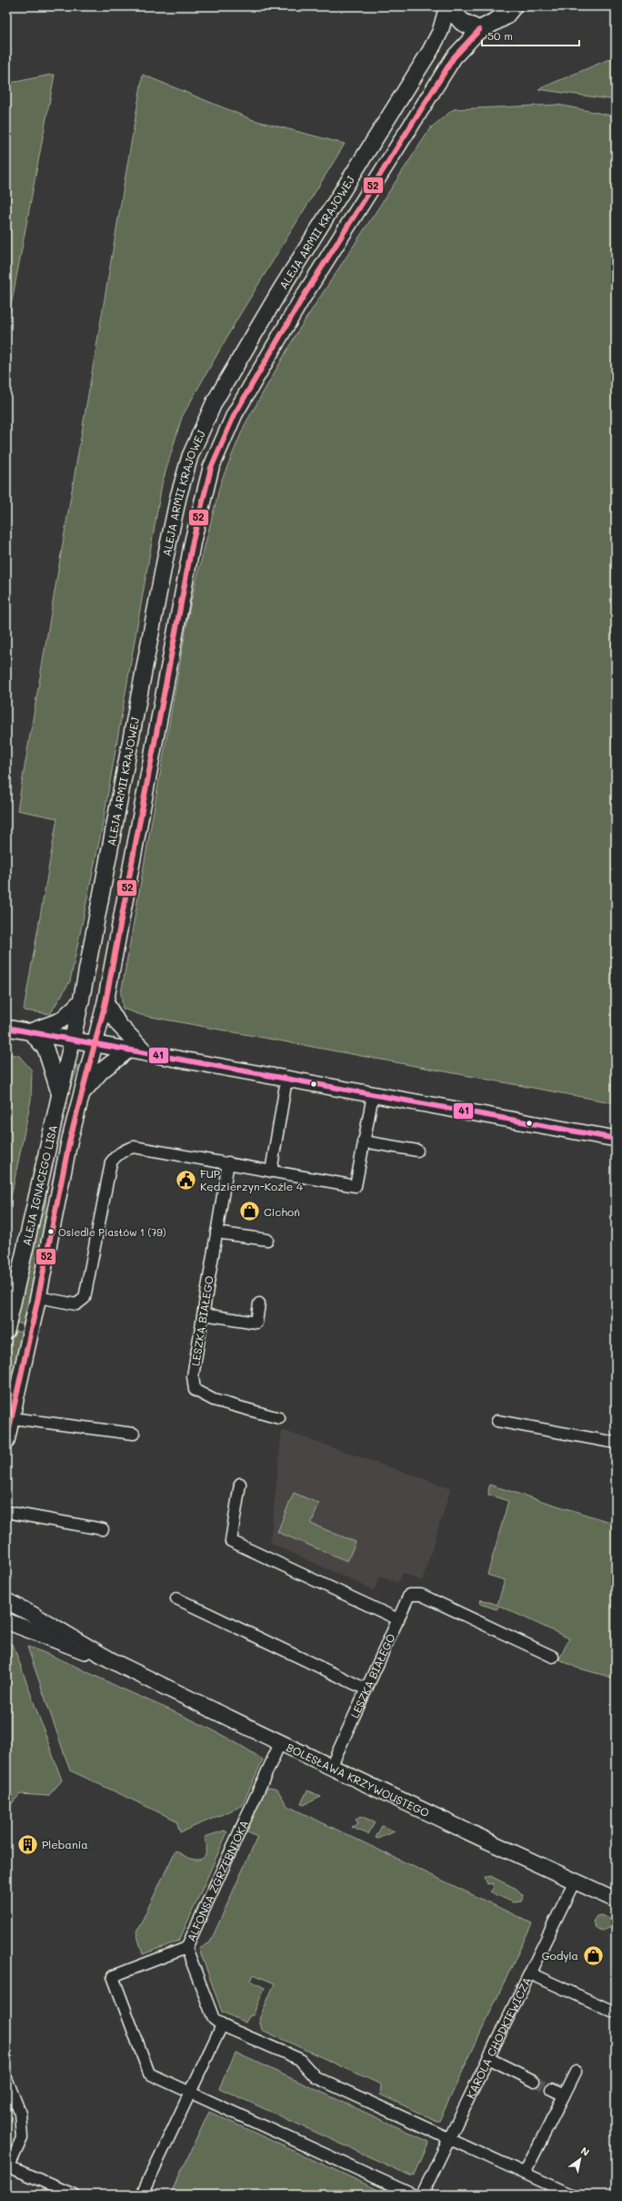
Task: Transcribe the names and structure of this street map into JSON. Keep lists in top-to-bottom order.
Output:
{
  "streets": {
    "main road": ["ALEJA ARMII KRAJOWEJ", "ALEJA IGNACEGO LISA", "BOLESŁAWA KRZYWOUSTEGO"],
    "street": ["LESZKA BIAŁEGO", "ALFONSA ZGRZEBNIOKA", "KAROLA CHODKIEWICZA"]
  },
  "crossings": [
    ["ALEJA ARMII KRAJOWEJ", "ALEJA IGNACEGO LISA"],
    ["LESZKA BIAŁEGO", "BOLESŁAWA KRZYWOUSTEGO"],
    ["BOLESŁAWA KRZYWOUSTEGO", "ALFONSA ZGRZEBNIOKA"],
    ["BOLESŁAWA KRZYWOUSTEGO", "KAROLA CHODKIEWICZA"]
  ],
  "places": {
    "public building": ["FUP Kędzierzyn-Koźle 4"],
    "shop": ["Cichoń", "Godyla"],
    "other": ["Osiedle Piastów 1 (79)"],
    "building": ["Plebania"]
  },
  "lines": ["transit line 52", "transit line 41"],
  "scale_bar": "50 m",
  "north": "top right"
}
